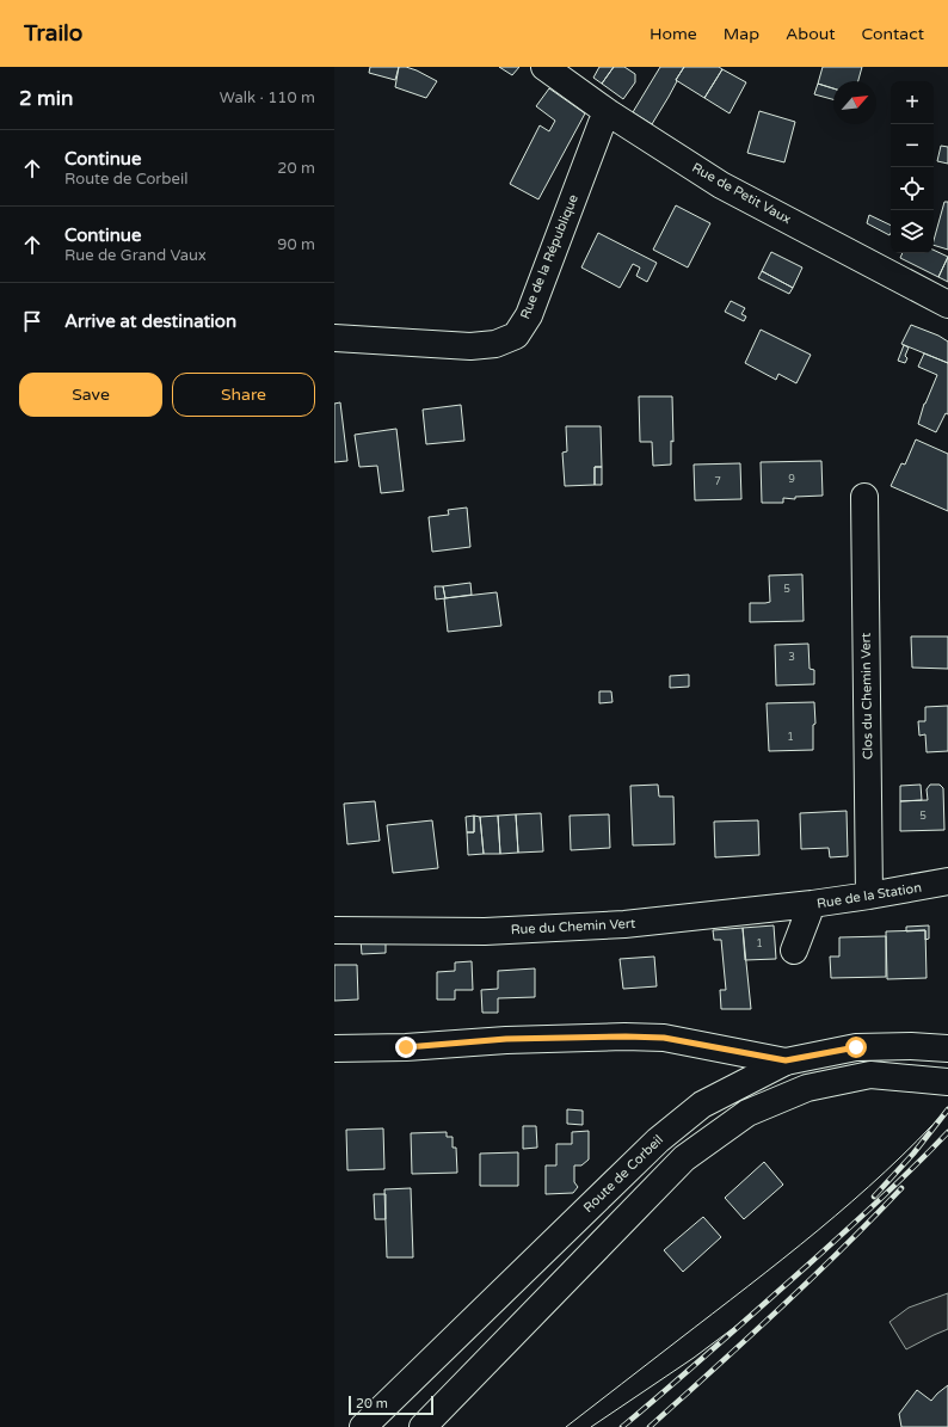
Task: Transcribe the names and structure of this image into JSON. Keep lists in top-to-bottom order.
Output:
{
  "streets": {
    "street": [
      "Rue de Petit Vaux",
      "Rue de la République",
      "Clos du Chemin Vert",
      "Rue de la Station",
      "Rue du Chemin Vert",
      "Route de Corbeil"
    ]
  },
  "crossings": [
    ["Rue de Petit Vaux", "Rue de la République"],
    ["Clos du Chemin Vert", "Rue de la Station"],
    ["Rue de la Station", "Rue du Chemin Vert"]
  ],
  "house_numbers": [
    "9",
    "7",
    "5",
    "3",
    "1",
    "5",
    "1"
  ],
  "scale_bar": "20 m",
  "north": "top right",
  "page": {
    "header": "Trailo",
    "nav": [
      "Home",
      "Map",
      "About",
      "Contact"
    ],
    "heading": ["2 min", "Walk · 110 m"],
    "map_buttons": ["+", "−"],
    "list": [
      ["Continue", "Route de Corbeil", "20 m"],
      ["Continue", "Rue de Grand Vaux", "90 m"],
      "Arrive at destination"
    ],
    "buttons": ["Save", "Share"],
    "scale": "20 m"
  }
}
